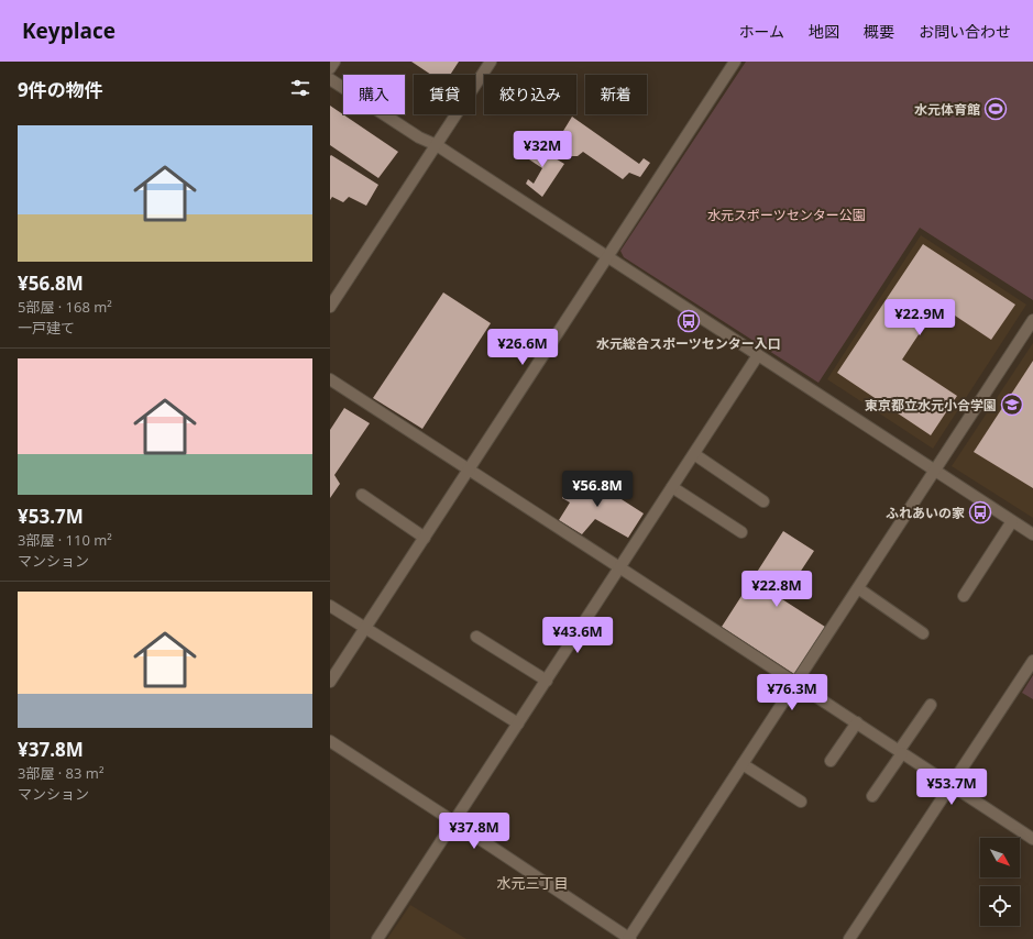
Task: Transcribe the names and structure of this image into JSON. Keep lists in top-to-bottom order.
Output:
{
  "districts": ["水元三丁目"],
  "parks": ["水元スポーツセンター公園"],
  "places": {
    "sports": ["水元体育館"],
    "bus stop": ["水元総合スポーツセンター入口", "ふれあいの家"],
    "school or university": ["東京都立水元小合学園"]
  },
  "north": "bottom right",
  "page": {
    "header": "Keyplace",
    "nav": [
      "ホーム",
      "地図",
      "概要",
      "お問い合わせ"
    ],
    "heading": "9件の物件",
    "chip": [
      "購入",
      "賃貸",
      "絞り込み",
      "新着"
    ],
    "list": [
      {
        "name": "¥56.8M",
        "note": "5部屋 · 168 m² · 一戸建て"
      },
      {
        "name": "¥53.7M",
        "note": "3部屋 · 110 m² · マンション"
      },
      {
        "name": "¥37.8M",
        "note": "3部屋 · 83 m² · マンション"
      }
    ],
    "price": [
      "¥32M",
      "¥22.9M",
      "¥26.6M",
      "¥56.8M",
      "¥22.8M",
      "¥43.6M",
      "¥76.3M",
      "¥53.7M",
      "¥37.8M"
    ]
  }
}
